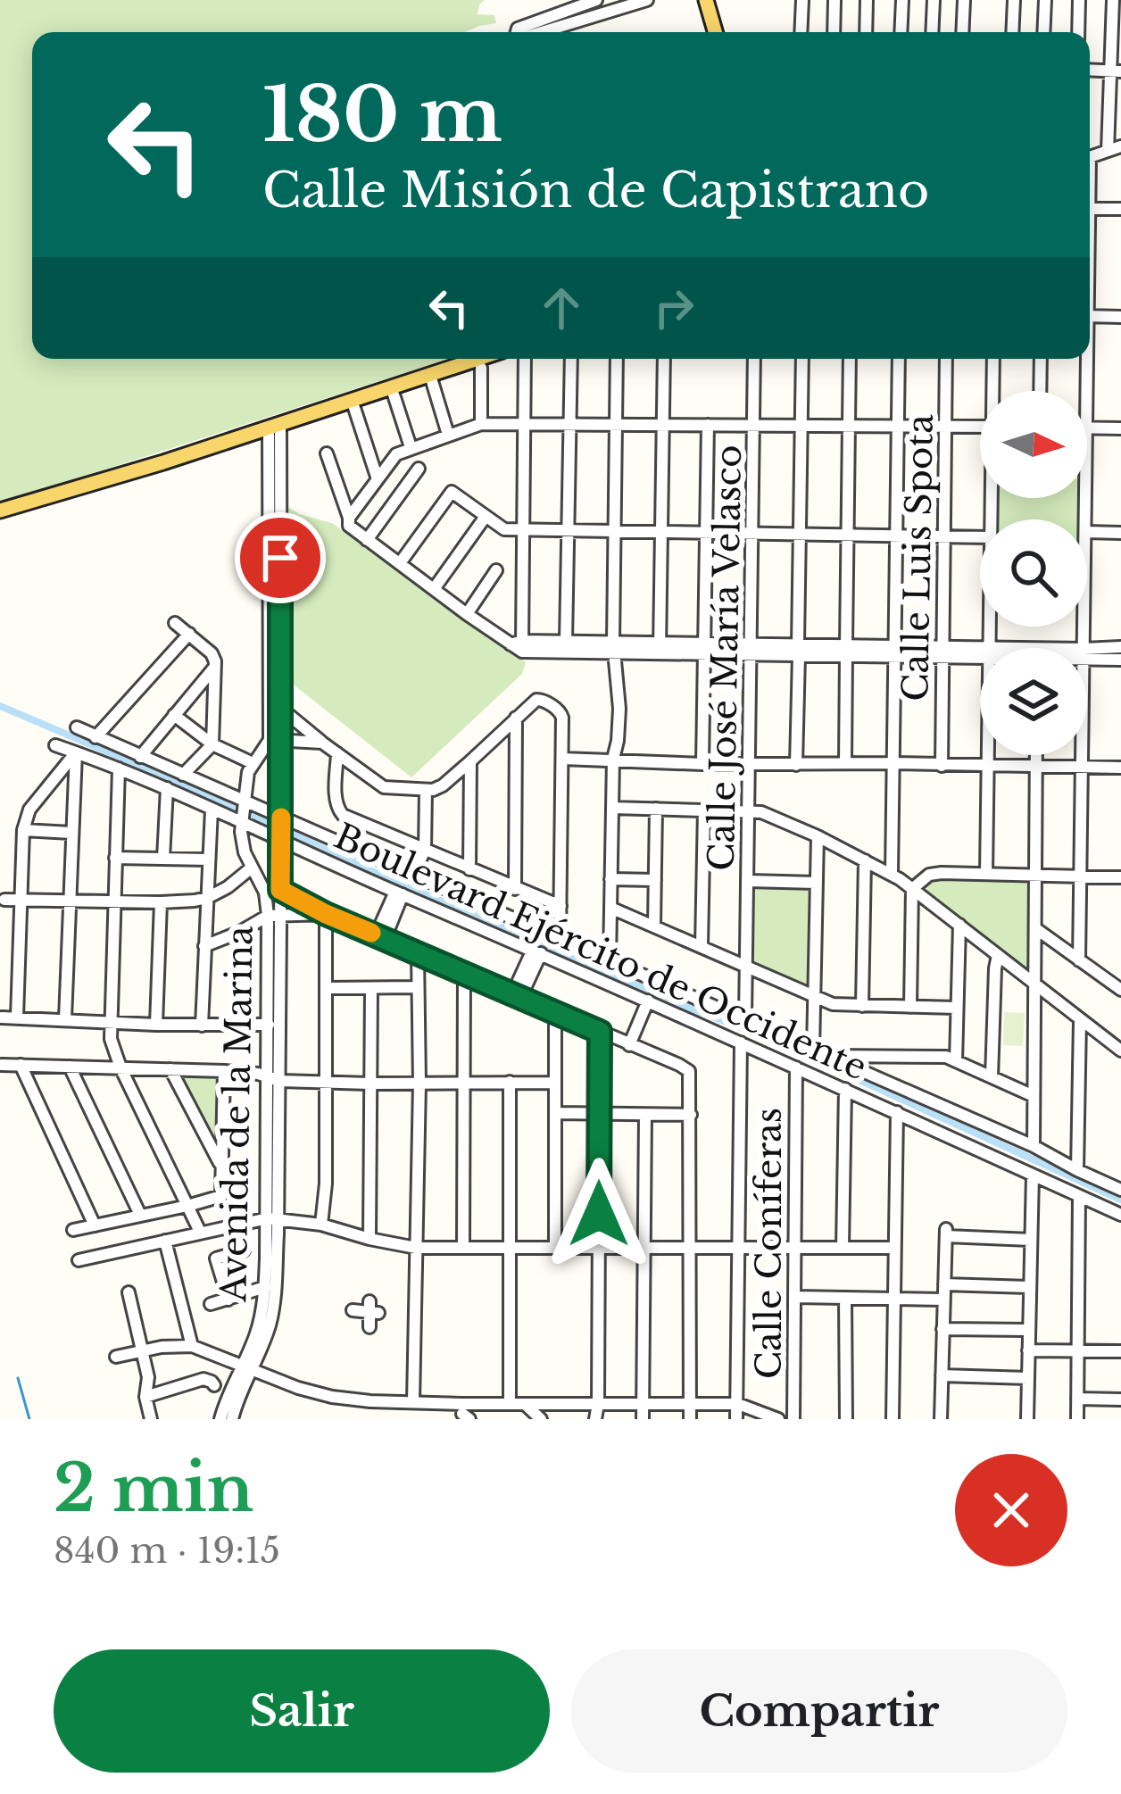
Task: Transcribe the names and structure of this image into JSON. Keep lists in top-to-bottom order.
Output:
{
  "streets": {
    "street": [
      "Calle Luis Spota",
      "Calle José María Velasco",
      "Boulevard Ejército de Occidente",
      "Avenida de la Marina",
      "Calle Coníferas"
    ]
  },
  "crossings": [
    ["Calle José María Velasco", "Boulevard Ejército de Occidente"],
    ["Boulevard Ejército de Occidente", "Avenida de la Marina"],
    ["Boulevard Ejército de Occidente", "Calle Coníferas"]
  ],
  "north": "right",
  "page": {
    "turn": ["180 m", "Calle Misión de Capistrano"],
    "heading": ["2 min", "840 m · 19:15"],
    "buttons": ["Salir", "Compartir"]
  }
}
